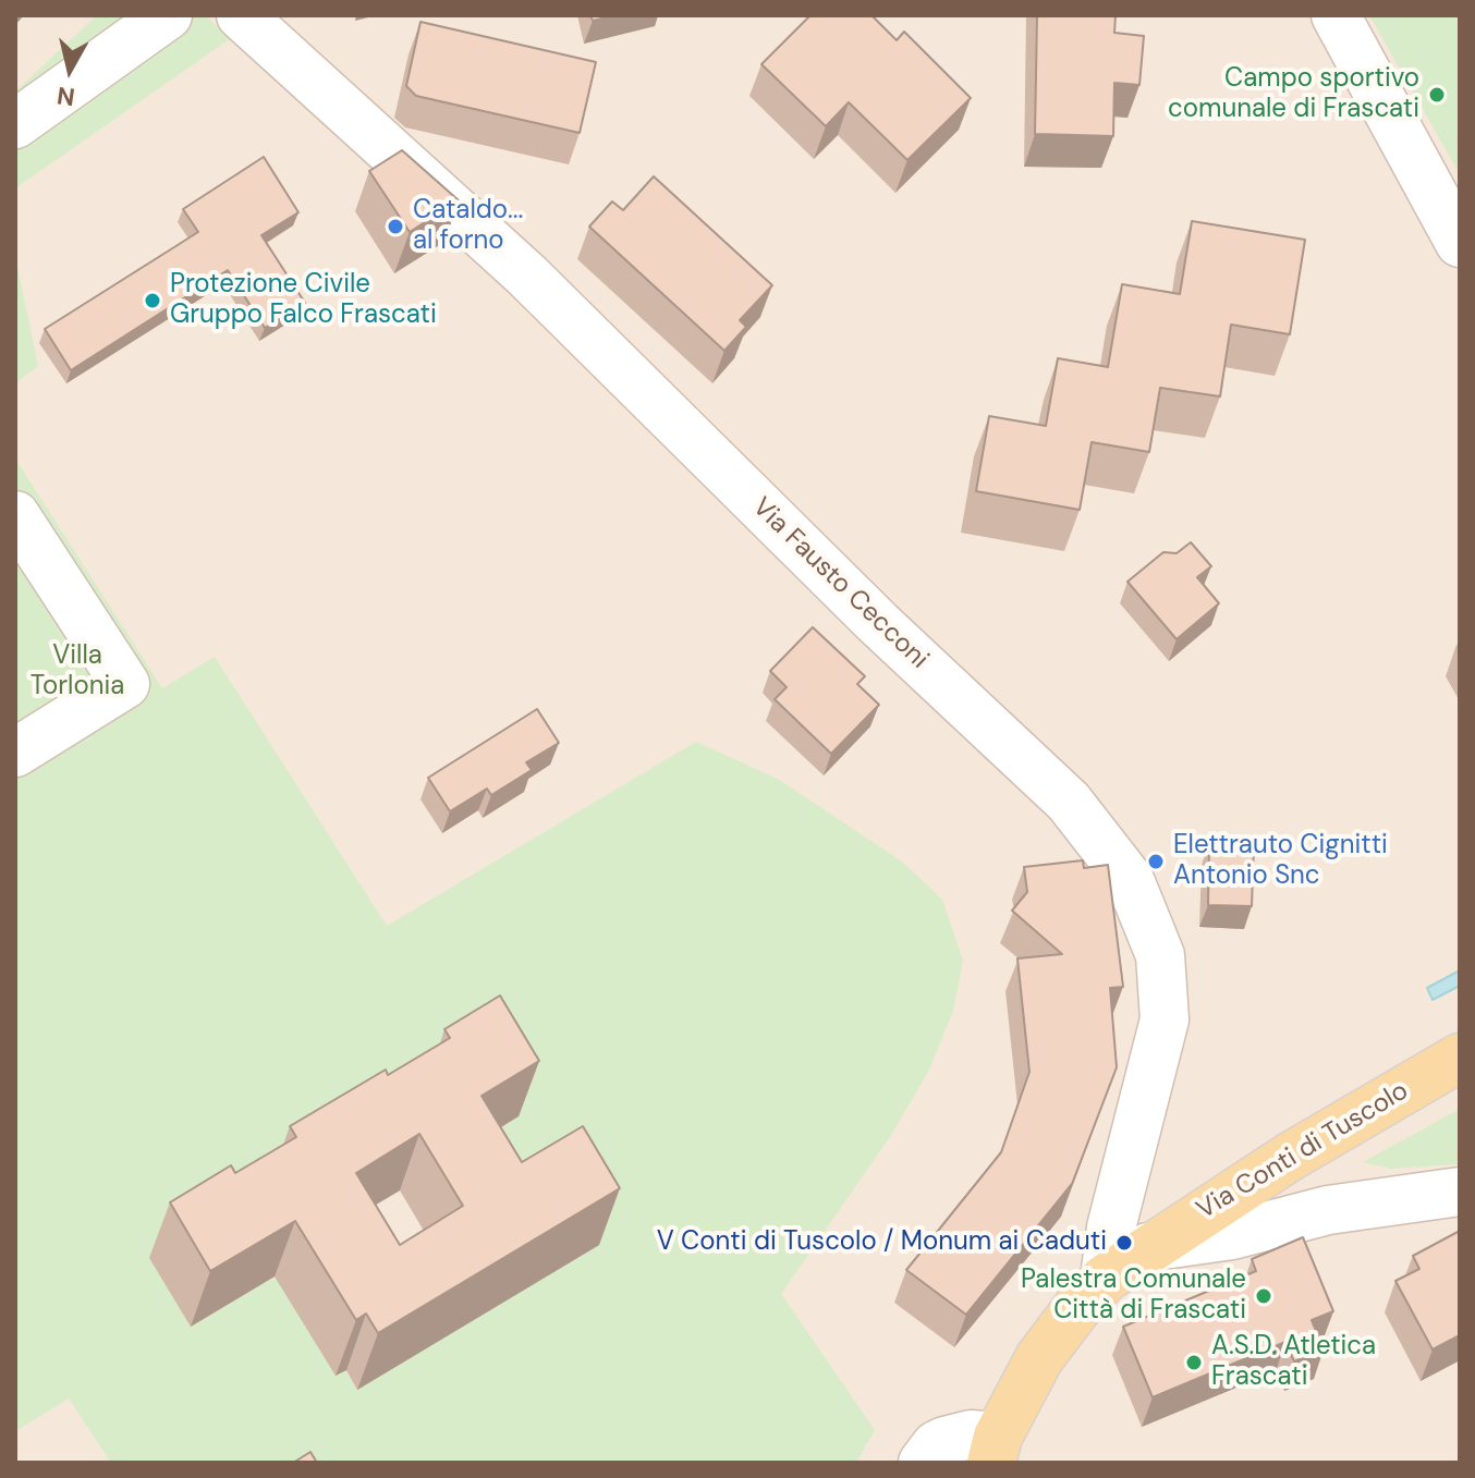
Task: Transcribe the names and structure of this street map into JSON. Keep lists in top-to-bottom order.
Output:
{
  "streets": {
    "main road": ["Via Conti di Tuscolo"],
    "street": ["Via Fausto Cecconi"]
  },
  "crossings": [
    ["Via Fausto Cecconi", "Via Conti di Tuscolo"]
  ],
  "parks": ["Villa Torlonia"],
  "places": [
    "Campo sportivo comunale di Frascati",
    "Cataldo... al forno",
    "Protezione Civile Gruppo Falco Frascati",
    "Elettrauto Cignitti Antonio Snc",
    "V Conti di Tuscolo / Monum ai Caduti",
    "Palestra Comunale Città di Frascati",
    "A.S.D. Atletica Frascati"
  ],
  "north": "bottom"
}
